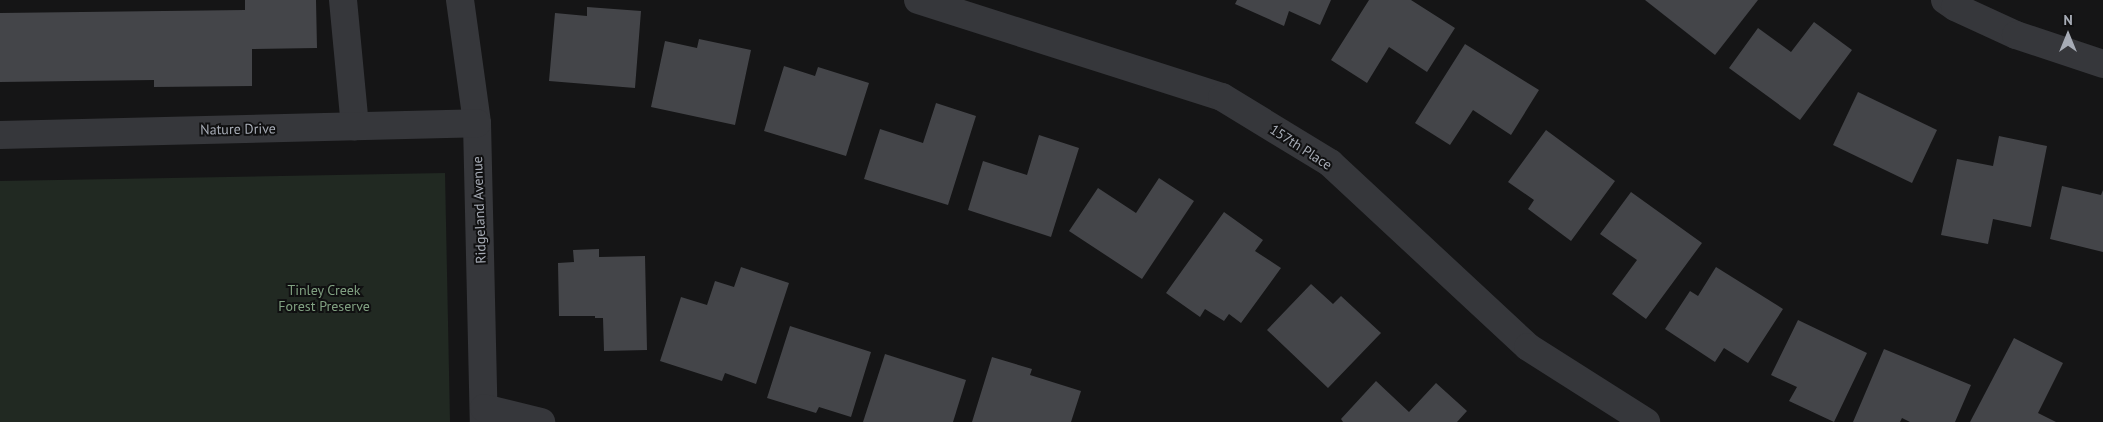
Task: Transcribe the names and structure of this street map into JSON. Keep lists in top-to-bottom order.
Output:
{
  "streets": {
    "street": ["Nature Drive", "157th Place", "Ridgeland Avenue"]
  },
  "crossings": [
    ["Nature Drive", "Ridgeland Avenue"]
  ],
  "parks": ["Tinley Creek Forest Preserve"],
  "north": "top"
}
